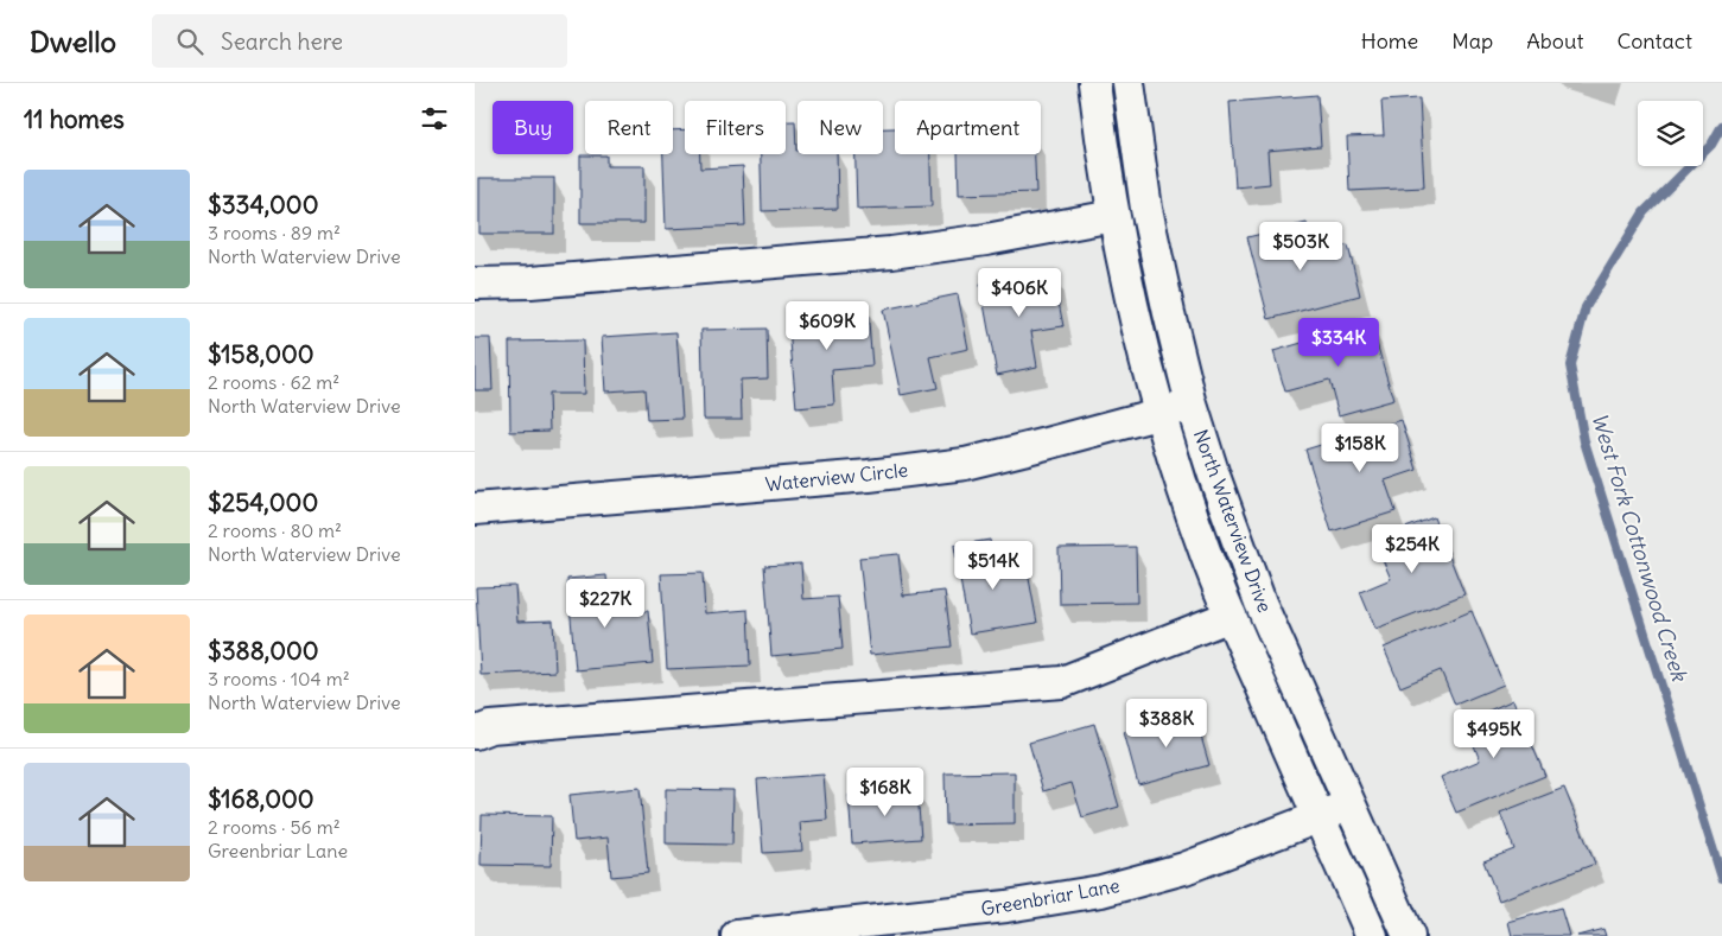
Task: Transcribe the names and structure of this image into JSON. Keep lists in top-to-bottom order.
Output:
{
  "streets": {
    "street": ["Waterview Circle", "North Waterview Drive", "Greenbriar Lane"]
  },
  "crossings": [
    ["Waterview Circle", "North Waterview Drive"],
    ["North Waterview Drive", "Greenbriar Lane"]
  ],
  "water": ["West Fork Cottonwood Creek"],
  "page": {
    "header": "Dwello",
    "search": "Search here",
    "nav": [
      "Home",
      "Map",
      "About",
      "Contact"
    ],
    "heading": "11 homes",
    "chip": [
      "Buy",
      "Rent",
      "Filters",
      "New",
      "Apartment"
    ],
    "list": [
      {
        "name": "$334,000",
        "note": "3 rooms · 89 m² · North Waterview Drive"
      },
      {
        "name": "$158,000",
        "note": "2 rooms · 62 m² · North Waterview Drive"
      },
      {
        "name": "$254,000",
        "note": "2 rooms · 80 m² · North Waterview Drive"
      },
      {
        "name": "$388,000",
        "note": "3 rooms · 104 m² · North Waterview Drive"
      },
      {
        "name": "$168,000",
        "note": "2 rooms · 56 m² · Greenbriar Lane"
      }
    ],
    "price": [
      "$503K",
      "$406K",
      "$609K",
      "$334K",
      "$158K",
      "$254K",
      "$514K",
      "$227K",
      "$388K",
      "$495K",
      "$168K"
    ]
  }
}
